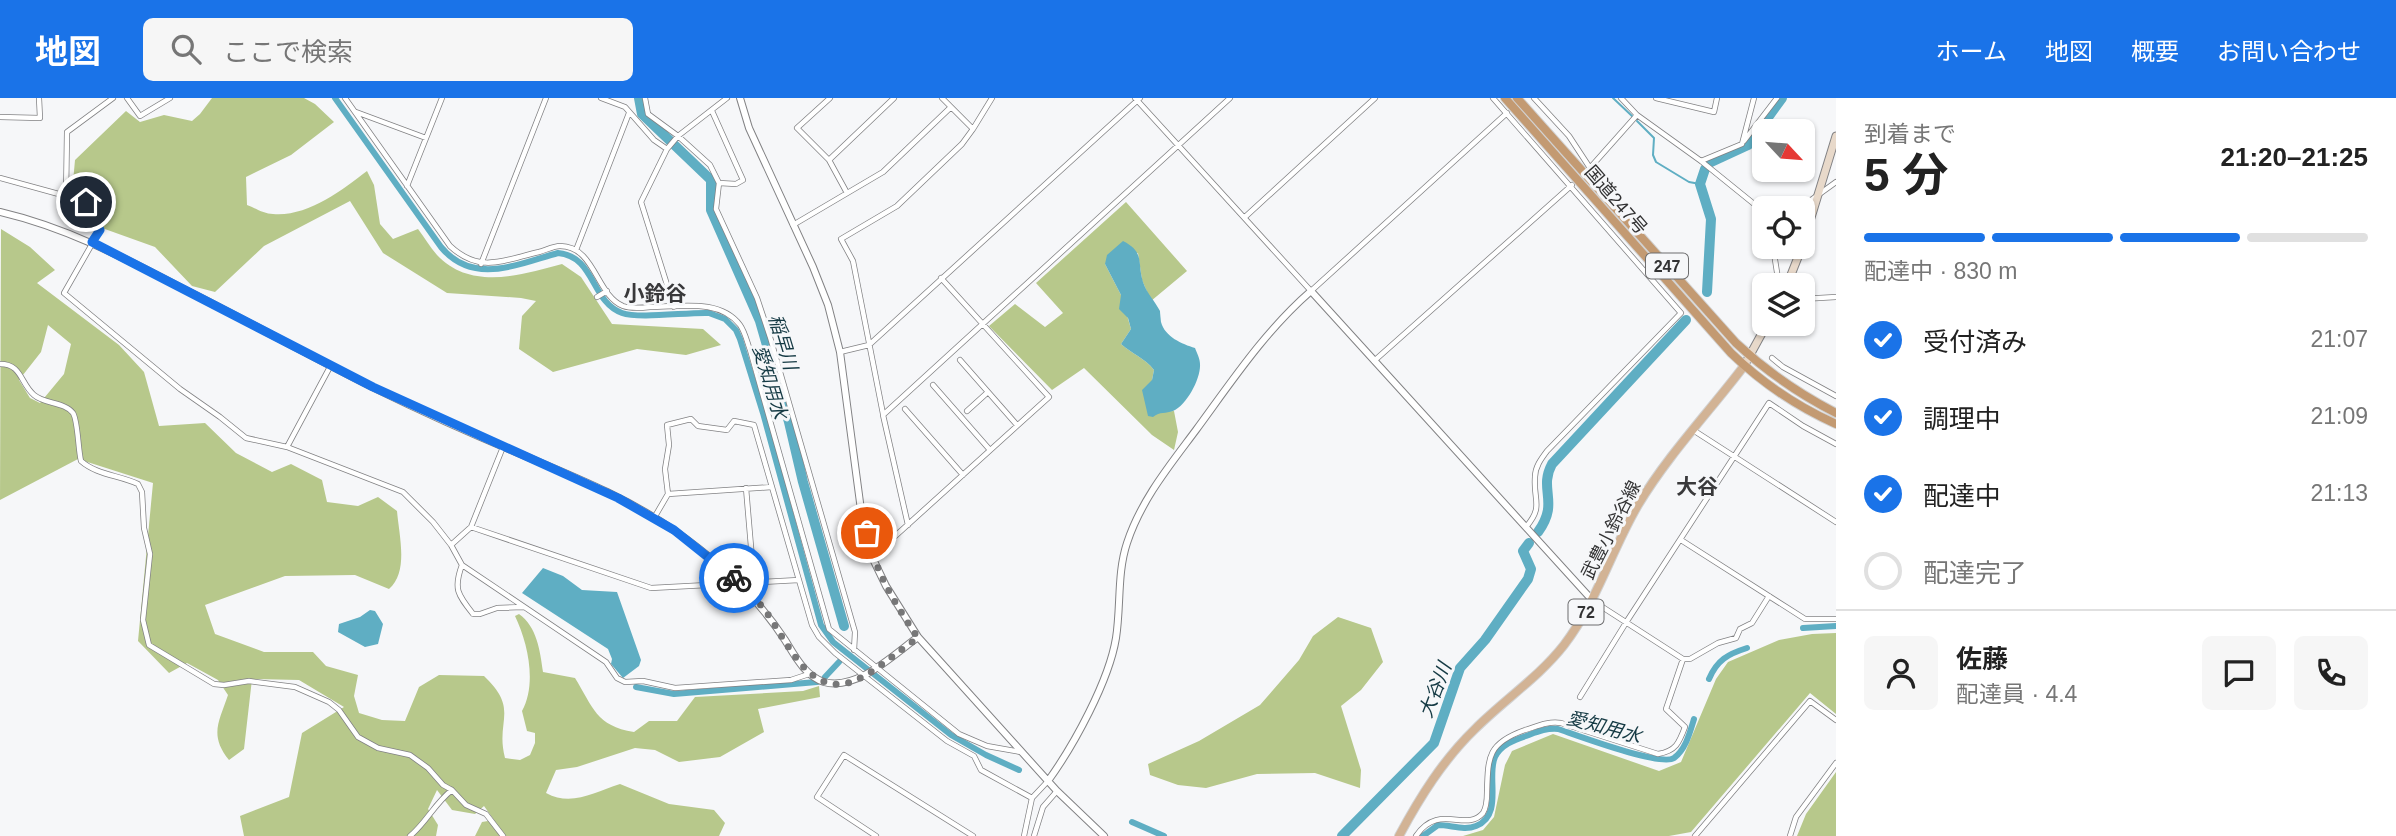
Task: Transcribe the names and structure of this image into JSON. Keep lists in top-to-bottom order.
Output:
{
  "streets": {
    "highway": ["国道247号", "247"],
    "main road": ["武豊小鈴谷線", "72"]
  },
  "crossings": [
    ["国道247号", "武豊小鈴谷線"]
  ],
  "districts": ["小鈴谷", "大谷"],
  "water": ["稲早川", "愛知用水", "大谷川"],
  "north": "bottom right",
  "page": {
    "header": "地図",
    "search": "ここで検索",
    "nav": [
      "ホーム",
      "地図",
      "概要",
      "お問い合わせ"
    ],
    "heading": ["5 分", "到着まで", "21:20–21:25"],
    "panel": ["佐藤", "配達員 · 4.4"],
    "bar": "配達中 · 830 m",
    "list": [
      ["受付済み", "21:07"],
      ["調理中", "21:09"],
      ["配達中", "21:13"],
      "配達完了"
    ]
  }
}
